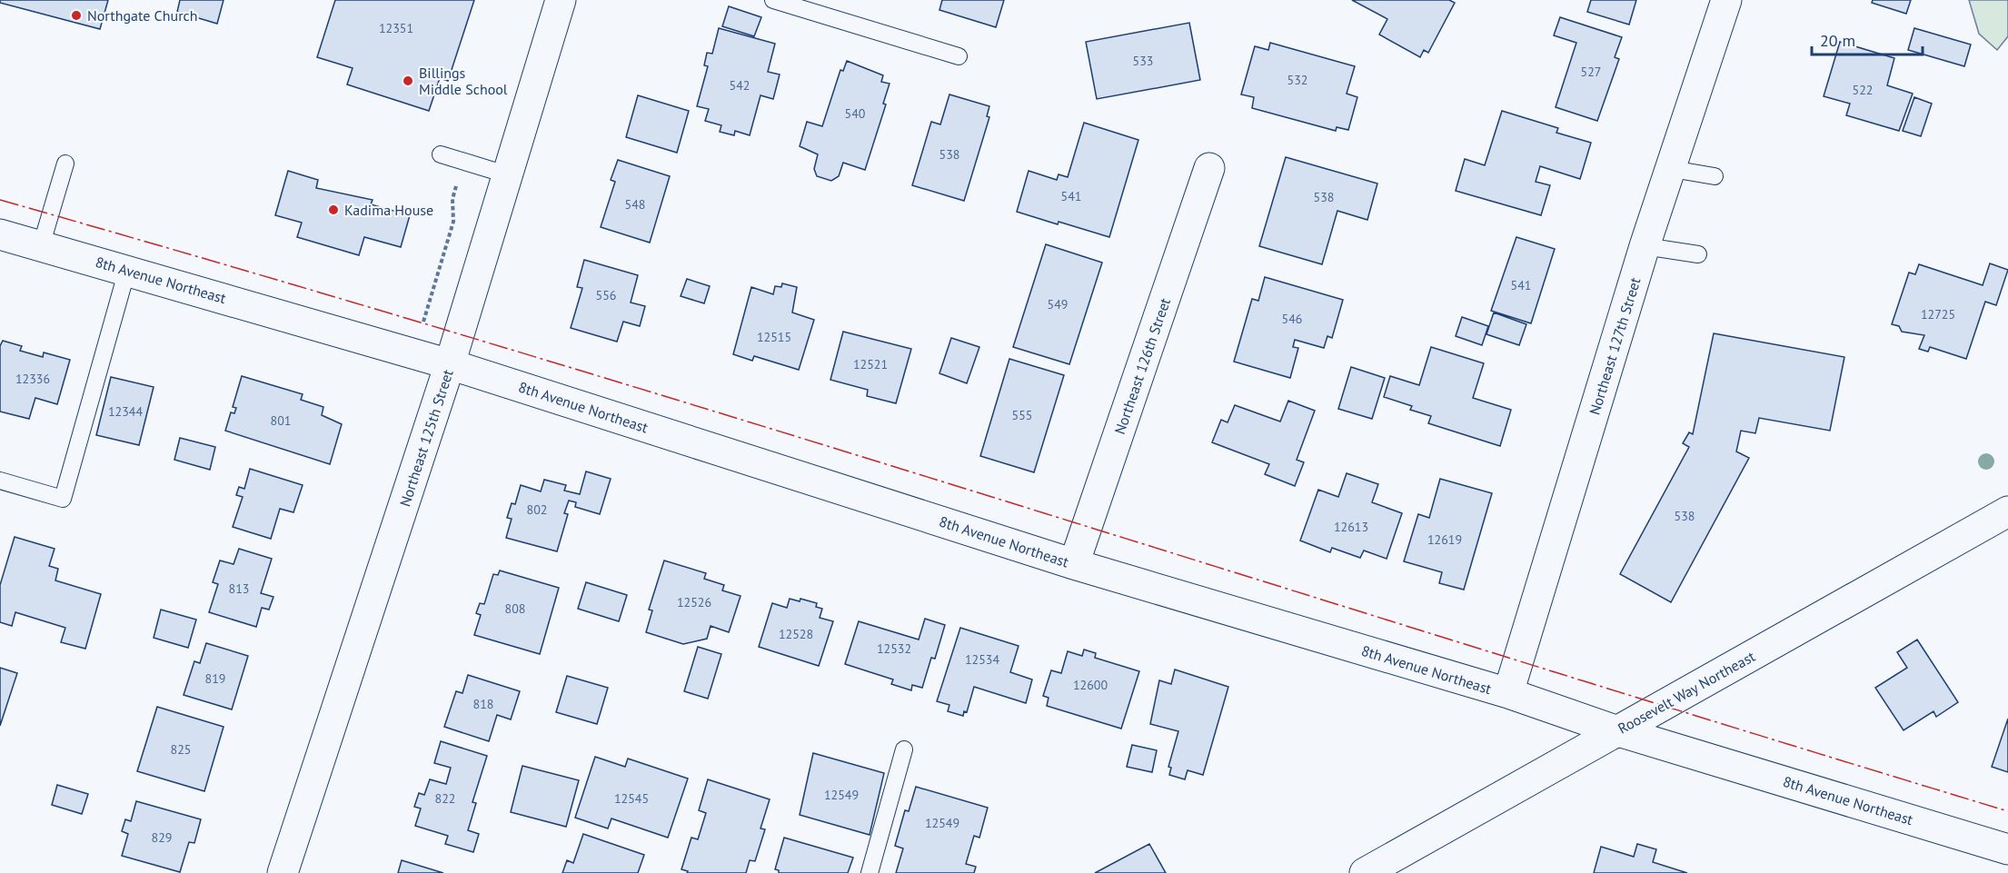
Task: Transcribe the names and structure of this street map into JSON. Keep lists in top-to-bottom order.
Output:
{
  "streets": {
    "street": [
      "8th Avenue Northeast",
      "Northeast 127th Street",
      "Northeast 126th Street",
      "Northeast 125th Street",
      "Roosevelt Way Northeast"
    ]
  },
  "crossings": [
    ["8th Avenue Northeast", "Northeast 127th Street"],
    ["8th Avenue Northeast", "Northeast 126th Street"],
    ["8th Avenue Northeast", "Northeast 125th Street"],
    ["8th Avenue Northeast", "Roosevelt Way Northeast"]
  ],
  "places": ["Northgate Church", "Billings Middle School", "Kadima House"],
  "house_numbers": [
    "12351",
    "533",
    "527",
    "532",
    "542",
    "522",
    "540",
    "538",
    "541",
    "538",
    "548",
    "541",
    "556",
    "549",
    "12725",
    "546",
    "12515",
    "12521",
    "12336",
    "12344",
    "555",
    "801",
    "802",
    "538",
    "12613",
    "12619",
    "813",
    "12526",
    "808",
    "12528",
    "12532",
    "12534",
    "819",
    "12600",
    "818",
    "825",
    "12549",
    "822",
    "12545",
    "12549",
    "829"
  ],
  "scale_bar": "20 m"
}
